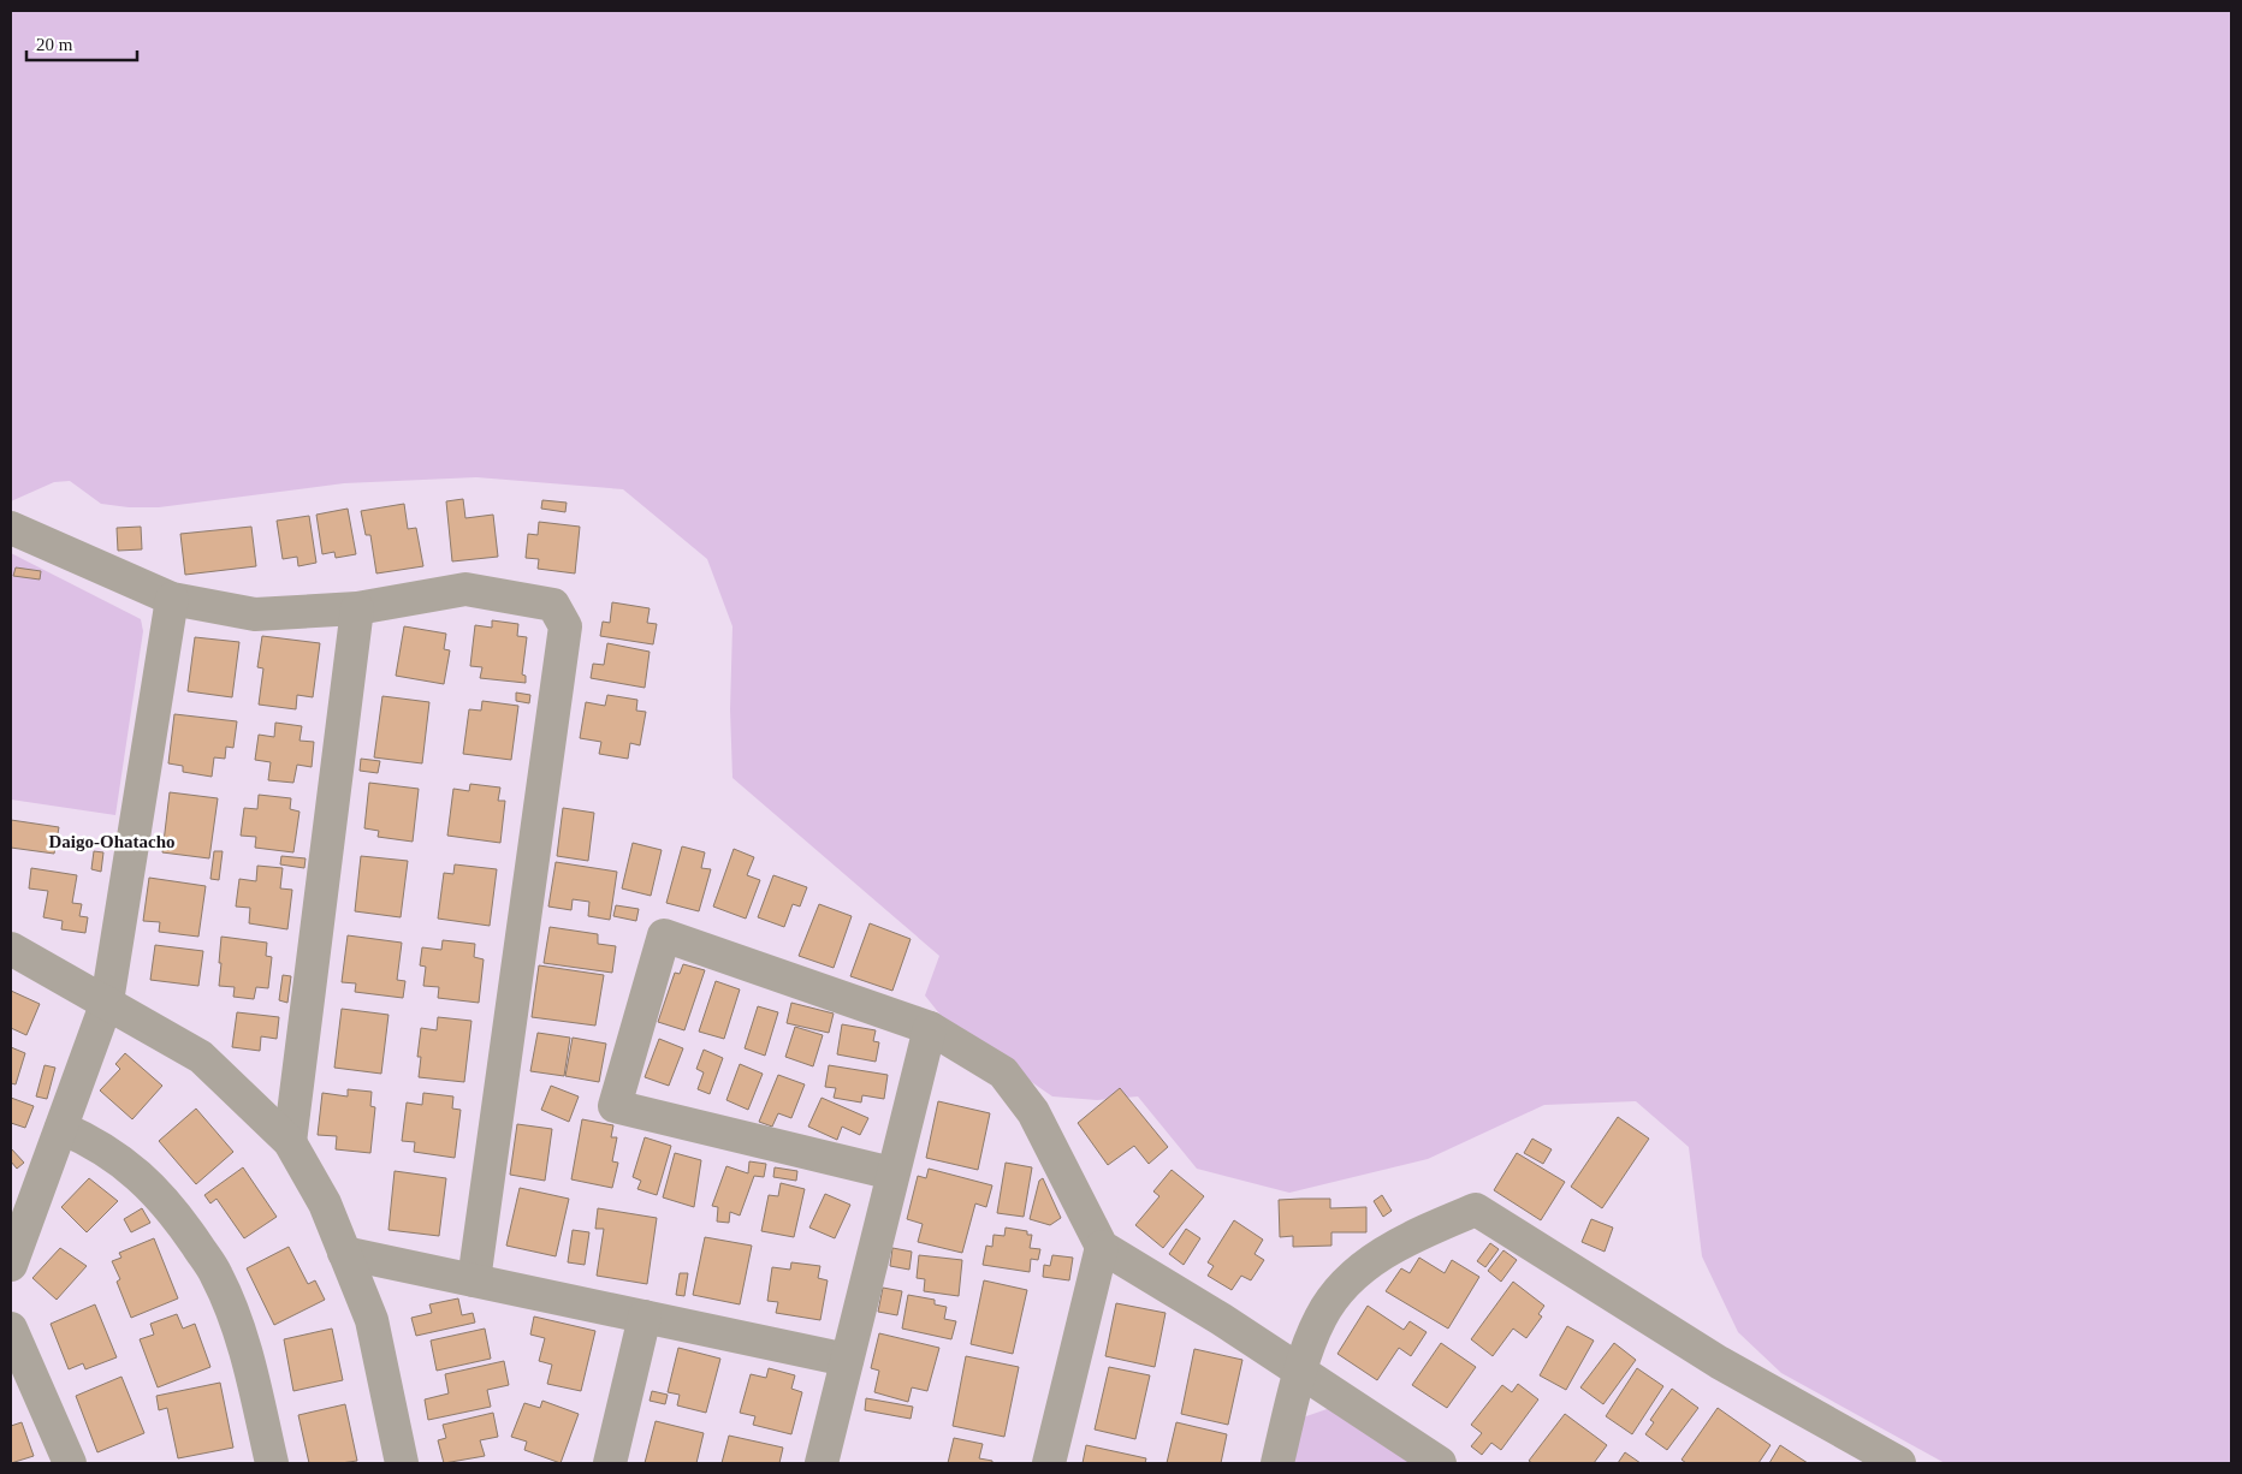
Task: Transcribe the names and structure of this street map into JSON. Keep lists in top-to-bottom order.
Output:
{
  "districts": ["Daigo-Ohatacho"],
  "scale_bar": "20 m"
}
